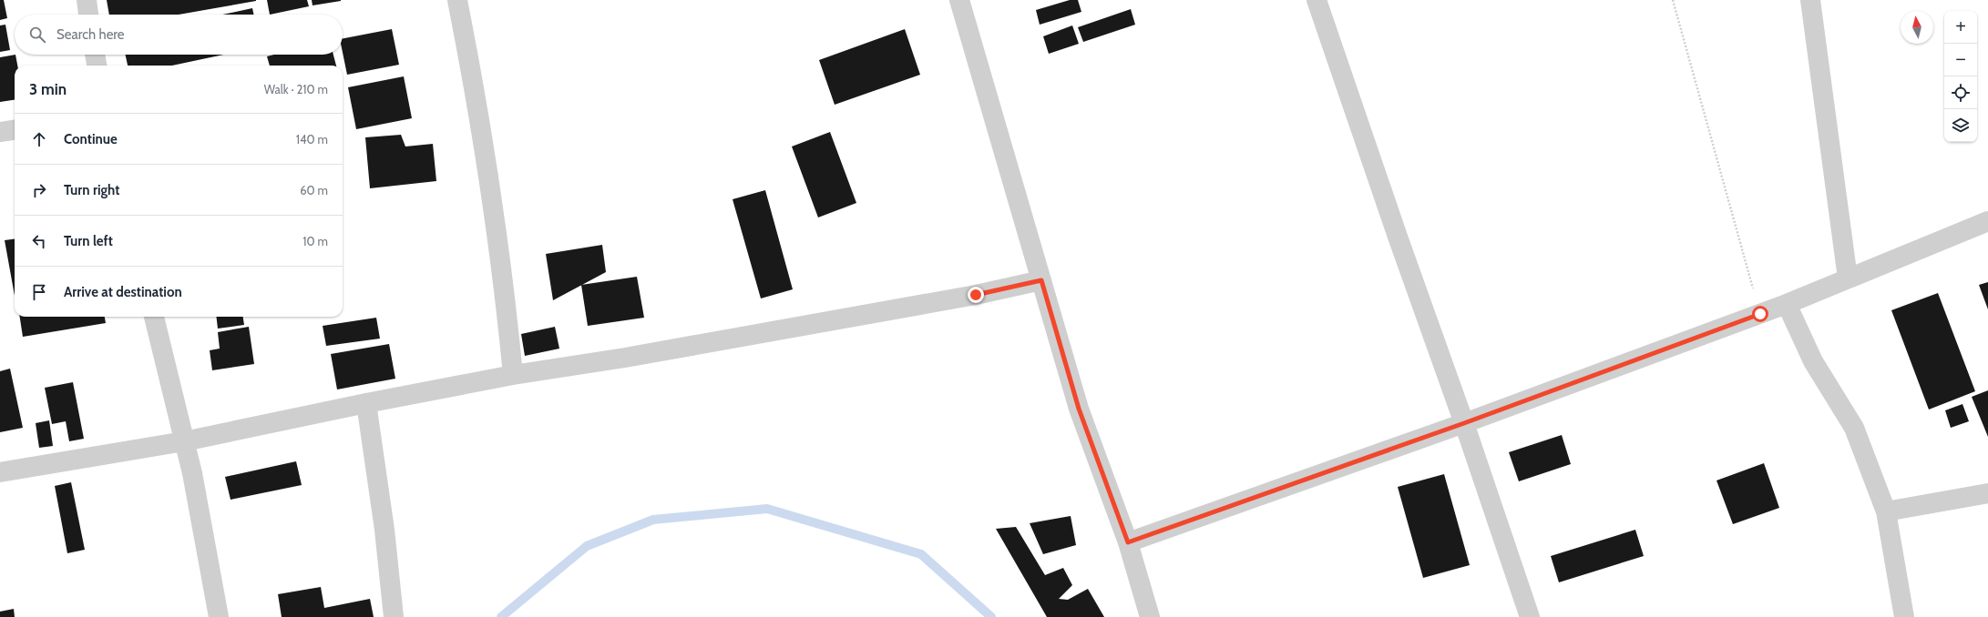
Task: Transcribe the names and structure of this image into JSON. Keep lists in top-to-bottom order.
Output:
{
  "north": "top",
  "page": {
    "map_buttons": ["+", "−"],
    "search": "Search here",
    "heading": ["3 min", "Walk · 210 m"],
    "list": [
      ["Continue", "140 m"],
      ["Turn right", "60 m"],
      ["Turn left", "10 m"],
      "Arrive at destination"
    ]
  }
}
